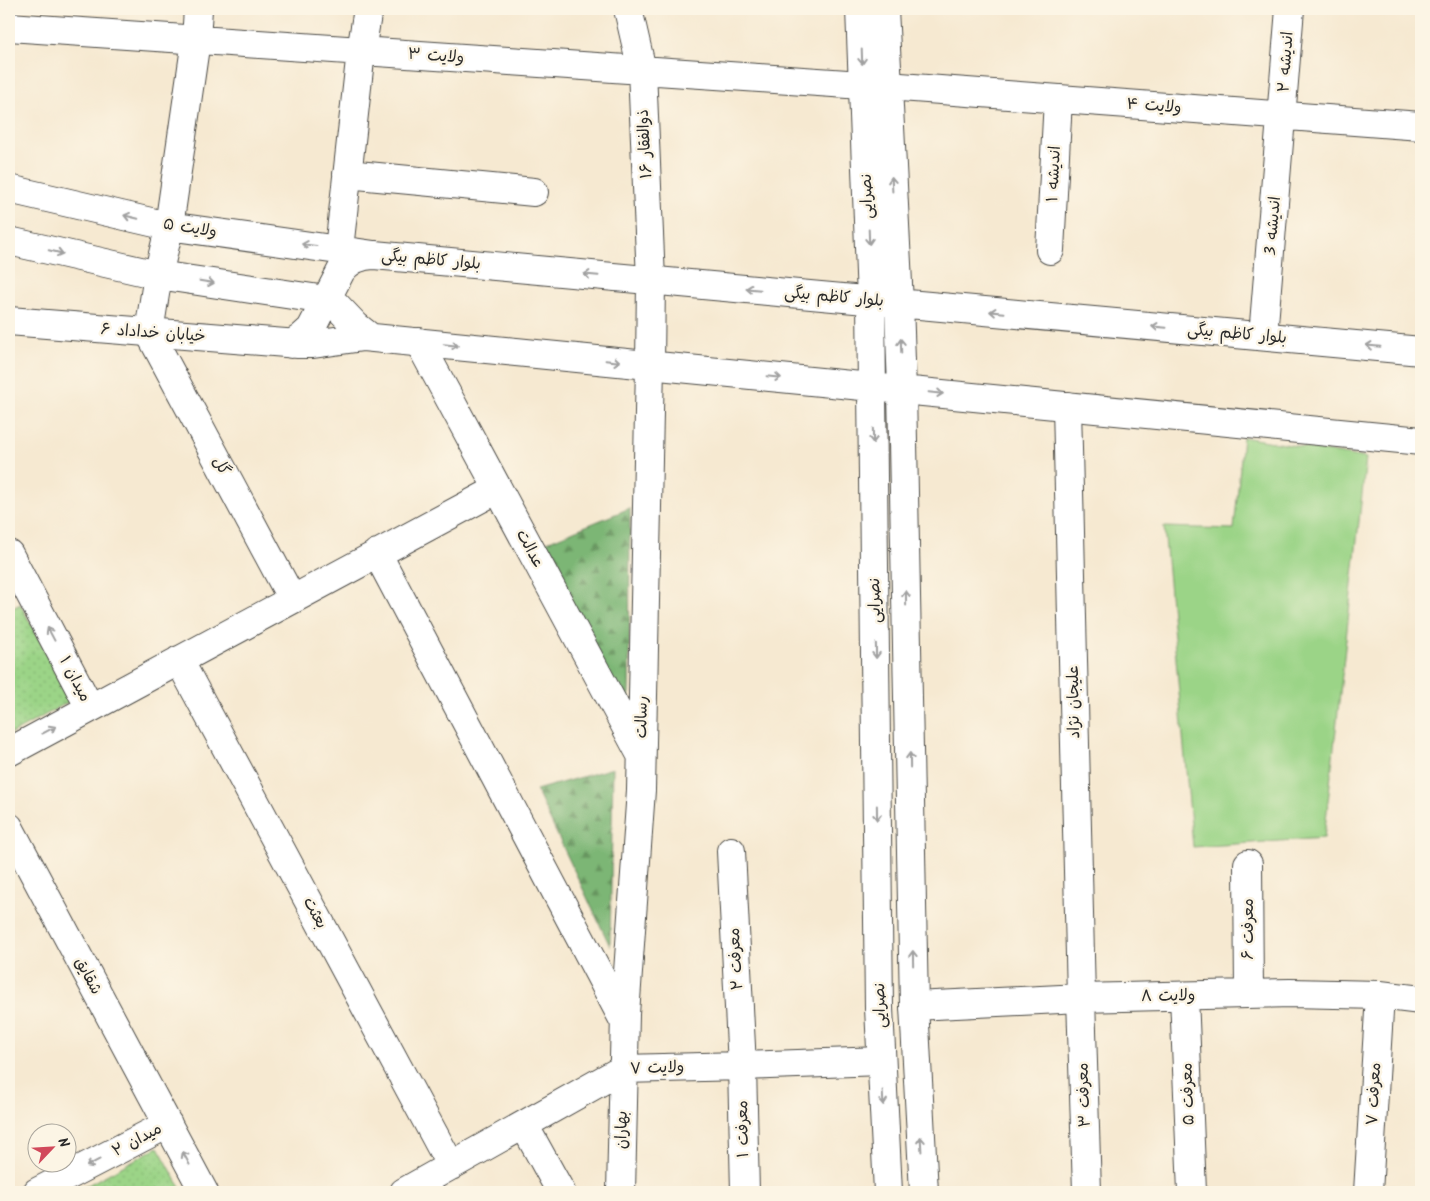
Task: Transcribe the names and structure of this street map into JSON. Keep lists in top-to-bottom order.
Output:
{
  "streets": {
    "street": [
      "ولایت ۳",
      "اندیشه ۲",
      "ولایت ۴",
      "ذوالفقار ۱۶",
      "اندیشه ۱",
      "نصرایی",
      "اندیشه 3",
      "ولایت ۵",
      "بلوار کاظم بیگی",
      "خیابان خداداد ۶",
      "گل",
      "عدالت",
      "میدان ۱",
      "علیجان نژاد",
      "رسالت",
      "بعثت",
      "معرفت ۶",
      "معرفت ۲",
      "شقایق",
      "ولایت ۸",
      "ولایت ۷",
      "معرفت ۵",
      "معرفت ۷",
      "معرفت ۳",
      "معرفت ۱",
      "بهاران",
      "میدان ۲"
    ]
  },
  "crossings": [
    ["ولایت ۳", "ولایت ۴"],
    ["ولایت ۳", "ذوالفقار ۱۶"],
    ["ولایت ۳", "نصرایی"],
    ["اندیشه ۲", "ولایت ۴"],
    ["اندیشه ۲", "اندیشه 3"],
    ["ولایت ۴", "اندیشه ۱"],
    ["ولایت ۴", "نصرایی"],
    ["ولایت ۴", "اندیشه 3"],
    ["ذوالفقار ۱۶", "بلوار کاظم بیگی"],
    ["ذوالفقار ۱۶", "رسالت"],
    ["نصرایی", "بلوار کاظم بیگی"],
    ["نصرایی", "ولایت ۷"],
    ["اندیشه 3", "بلوار کاظم بیگی"],
    ["ولایت ۵", "بلوار کاظم بیگی"],
    ["بلوار کاظم بیگی", "خیابان خداداد ۶"],
    ["خیابان خداداد ۶", "گل"],
    ["عدالت", "رسالت"],
    ["علیجان نژاد", "ولایت ۸"],
    ["علیجان نژاد", "معرفت ۳"],
    ["رسالت", "ولایت ۷"],
    ["رسالت", "بهاران"],
    ["بعثت", "ولایت ۷"],
    ["معرفت ۶", "ولایت ۸"],
    ["معرفت ۲", "ولایت ۷"],
    ["معرفت ۲", "معرفت ۱"],
    ["شقایق", "میدان ۲"],
    ["ولایت ۸", "معرفت ۵"],
    ["ولایت ۸", "معرفت ۷"],
    ["ولایت ۸", "معرفت ۳"],
    ["ولایت ۷", "معرفت ۱"],
    ["ولایت ۷", "بهاران"]
  ],
  "north": "top right"
}
